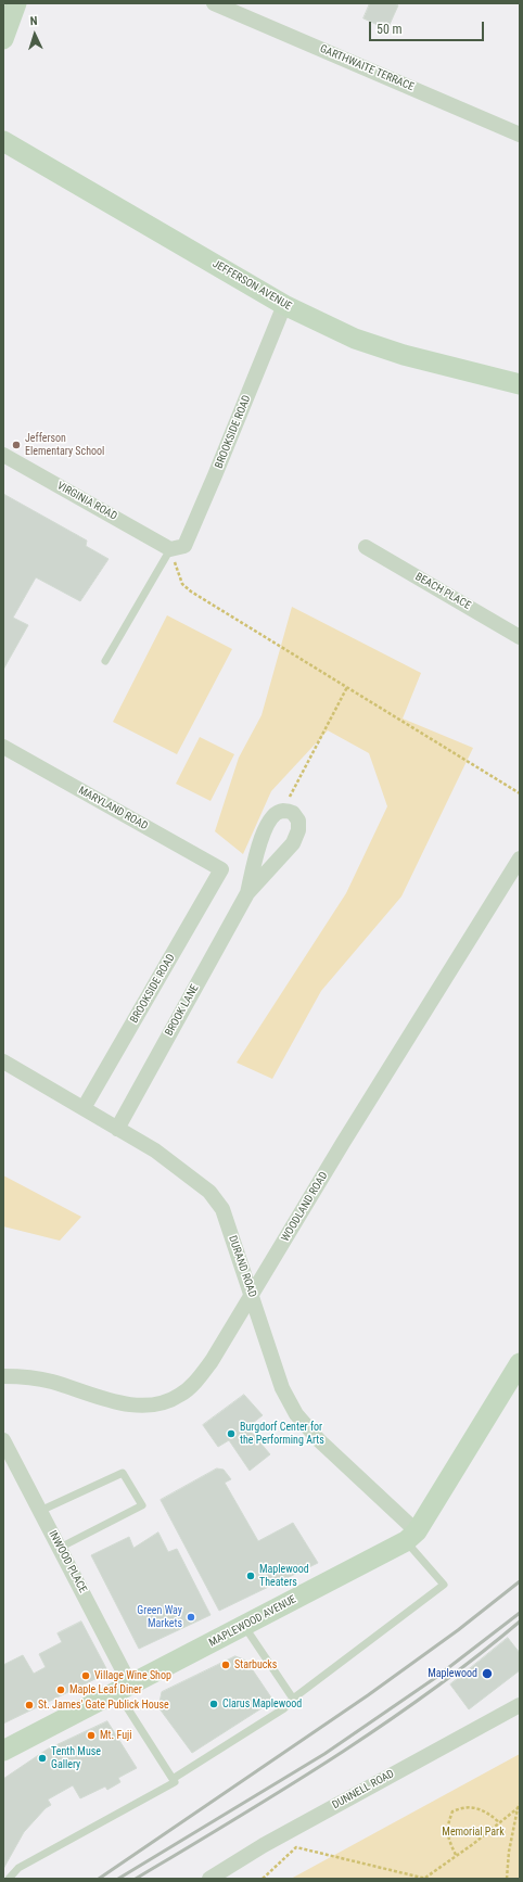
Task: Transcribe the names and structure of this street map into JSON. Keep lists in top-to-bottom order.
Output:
{
  "streets": {
    "street": [
      "GARTHWAITE TERRACE",
      "JEFFERSON AVENUE",
      "BROOKSIDE ROAD",
      "VIRGINIA ROAD",
      "BEACH PLACE",
      "MARYLAND ROAD",
      "BROOK LANE",
      "WOODLAND ROAD",
      "DURAND ROAD",
      "INWOOD PLACE",
      "MAPLEWOOD AVENUE",
      "DUNNELL ROAD"
    ]
  },
  "crossings": [
    ["JEFFERSON AVENUE", "BROOKSIDE ROAD"],
    ["BROOKSIDE ROAD", "VIRGINIA ROAD"],
    ["BROOKSIDE ROAD", "MARYLAND ROAD"],
    ["BROOKSIDE ROAD", "DURAND ROAD"],
    ["BROOK LANE", "DURAND ROAD"],
    ["WOODLAND ROAD", "DURAND ROAD"],
    ["DURAND ROAD", "MAPLEWOOD AVENUE"],
    ["INWOOD PLACE", "MAPLEWOOD AVENUE"]
  ],
  "parks": ["Memorial Park"],
  "places": [
    "Jefferson Elementary School",
    "Burgdorf Center for the Performing Arts",
    "Maplewood Theaters",
    "Green Way Markets",
    "Starbucks",
    "Maplewood",
    "Village Wine Shop",
    "Maple Leaf Diner",
    "Clarus Maplewood",
    "St. James' Gate Publick House",
    "Mt. Fuji",
    "Tenth Muse Gallery"
  ],
  "scale_bar": "50 m",
  "north": "top"
}
